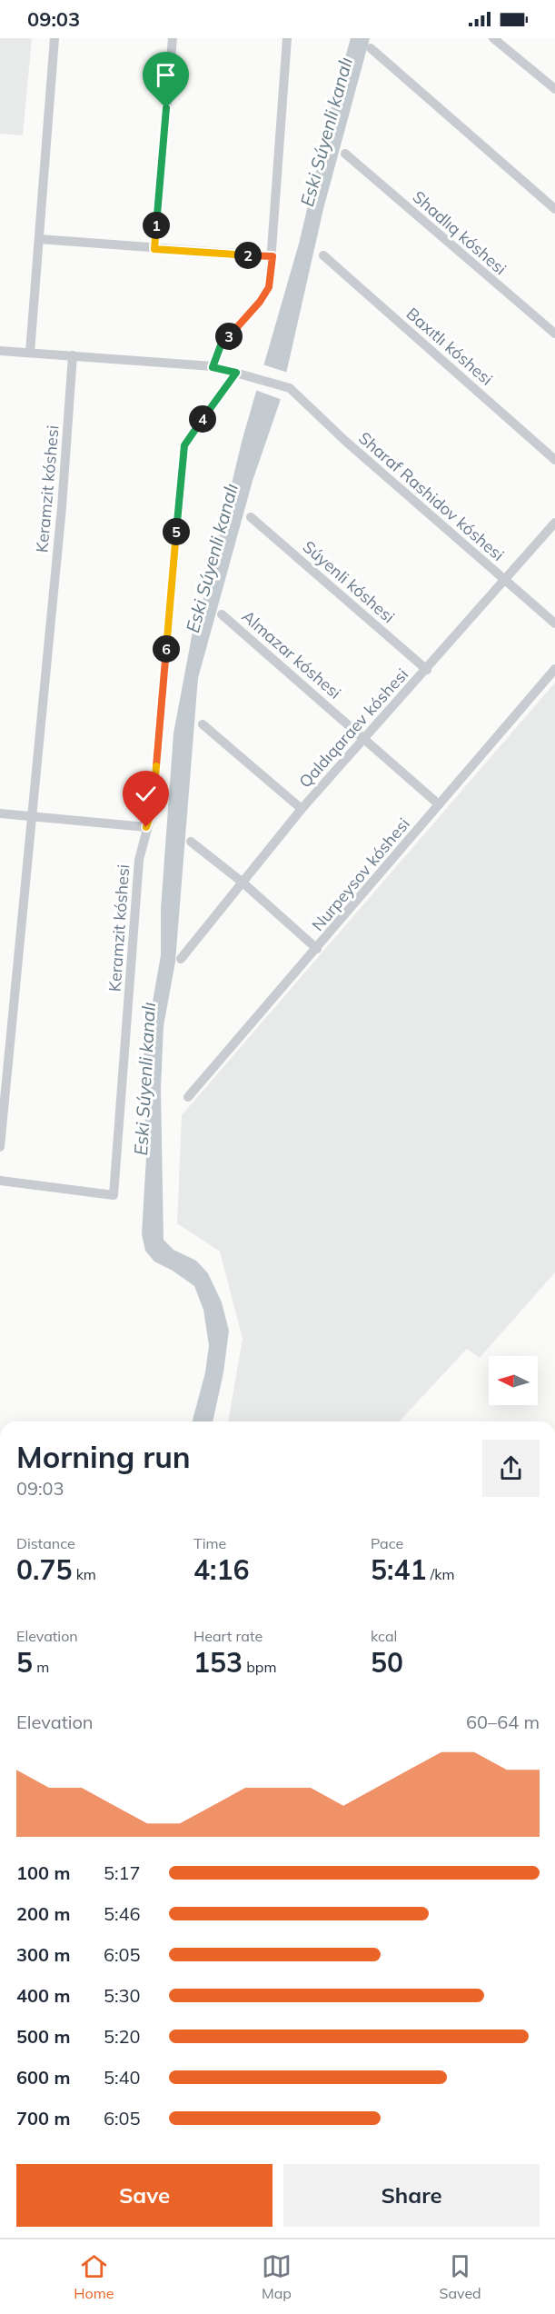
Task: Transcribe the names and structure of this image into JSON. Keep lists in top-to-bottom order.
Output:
{
  "streets": {
    "street": [
      "Shadlıq kóshesi",
      "Baxıtlı kóshesi",
      "Keramzit kóshesi",
      "Sharaf Rashidov kóshesi",
      "Súyenli kóshesi",
      "Almazar kóshesi",
      "Qaldıqaraev kóshesi",
      "Nurpeysov kóshesi"
    ]
  },
  "crossings": [
    ["Keramzit kóshesi", "Sharaf Rashidov kóshesi"],
    ["Sharaf Rashidov kóshesi", "Qaldıqaraev kóshesi"],
    ["Súyenli kóshesi", "Qaldıqaraev kóshesi"],
    ["Almazar kóshesi", "Qaldıqaraev kóshesi"],
    ["Almazar kóshesi", "Nurpeysov kóshesi"]
  ],
  "water": ["Eski Súyenli kanalı"],
  "north": "left",
  "page": {
    "status": "09:03",
    "pins": [
      "1",
      "2",
      "3",
      "4",
      "5",
      "6"
    ],
    "heading": ["Morning run", "09:03"],
    "stats": [
      ["Distance", "0.75 km"],
      ["Time", "4:16"],
      ["Pace", "5:41 /km"],
      ["Elevation", "5 m"],
      ["Heart rate", "153 bpm"],
      ["kcal", "50"]
    ],
    "chart": ["Elevation", "60–64 m"],
    "list": [
      {
        "name": "100 m",
        "note": "5:17"
      },
      {
        "name": "200 m",
        "note": "5:46"
      },
      {
        "name": "300 m",
        "note": "6:05"
      },
      {
        "name": "400 m",
        "note": "5:30"
      },
      {
        "name": "500 m",
        "note": "5:20"
      },
      {
        "name": "600 m",
        "note": "5:40"
      },
      {
        "name": "700 m",
        "note": "6:05"
      }
    ],
    "buttons": ["Save", "Share"],
    "tabs": ["Home", "Map", "Saved"]
  }
}
